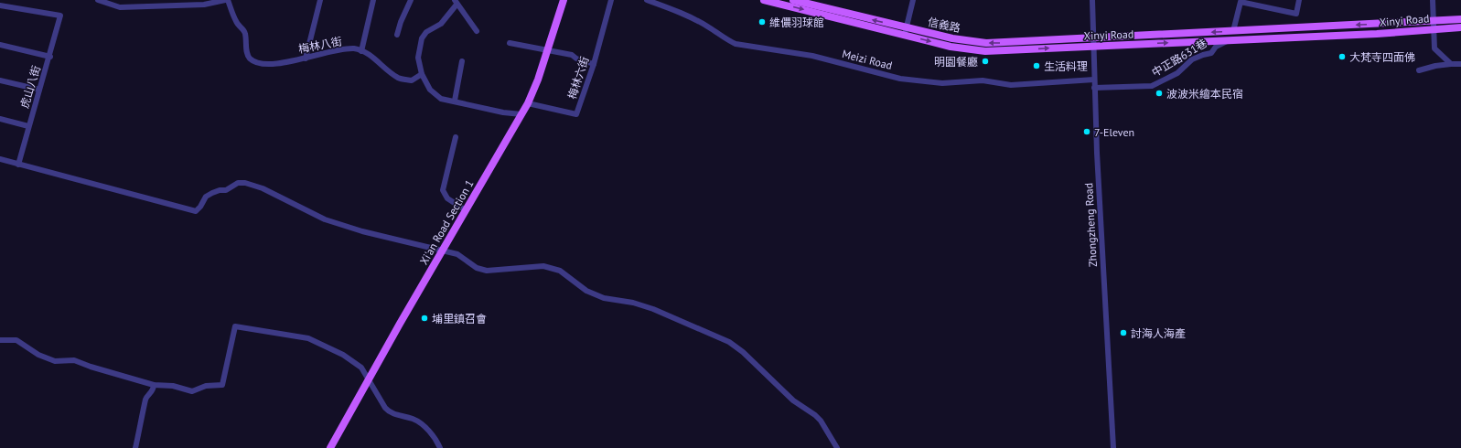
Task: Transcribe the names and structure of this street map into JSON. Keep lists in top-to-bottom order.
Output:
{
  "streets": {
    "main road": ["Xinyi Road", "信義路", "Xi'an Road Section 1"],
    "street": [
      "梅林八街",
      "中正路631巷",
      "Meizi Road",
      "梅林六街",
      "虎山八街",
      "Zhongzheng Road"
    ]
  },
  "crossings": [
    ["Xinyi Road", "信義路"],
    ["Xinyi Road", "中正路631巷"],
    ["Xinyi Road", "Zhongzheng Road"],
    ["信義路", "Zhongzheng Road"],
    ["中正路631巷", "Zhongzheng Road"],
    ["Meizi Road", "Zhongzheng Road"],
    ["梅林六街", "Xi'an Road Section 1"]
  ],
  "one_way": ["信義路"],
  "places": [
    "維儂羽球館",
    "大梵寺四面佛",
    "明園餐廳",
    "生活料理",
    "波波米繪本民宿",
    "7-Eleven",
    "埔里鎮召會",
    "討海人海產"
  ]
}
